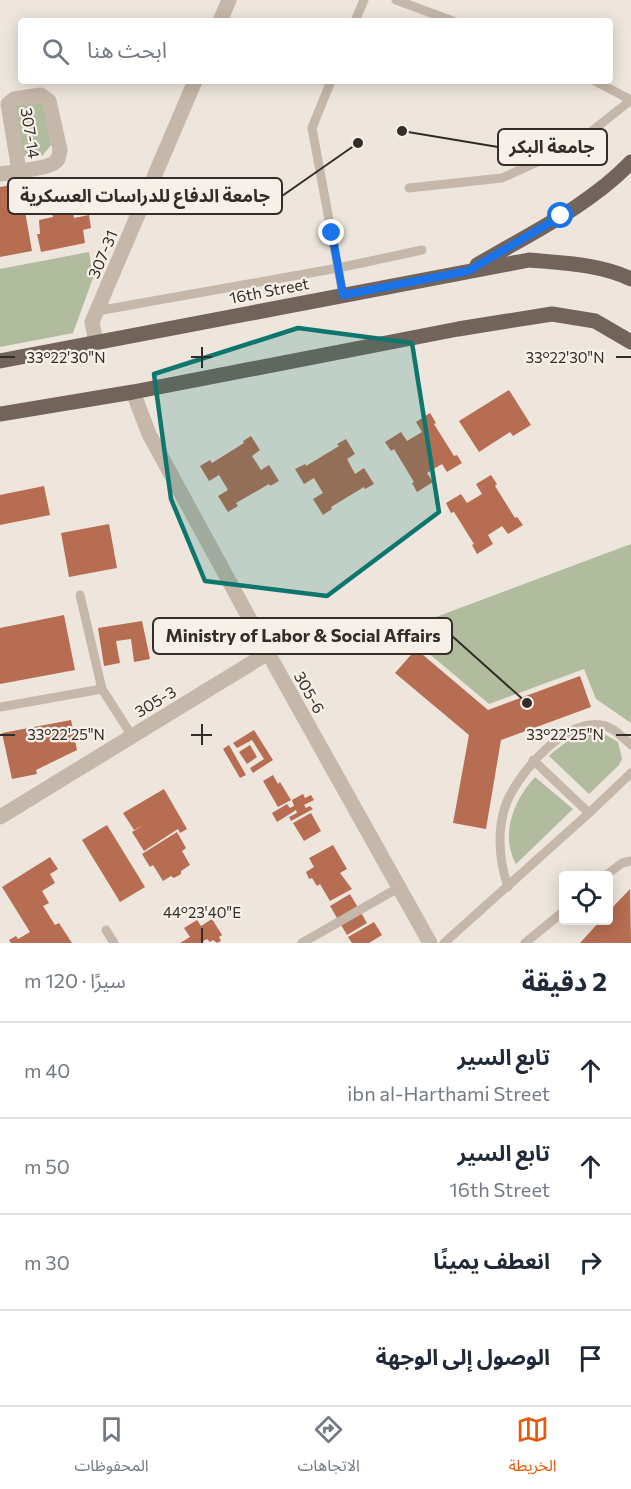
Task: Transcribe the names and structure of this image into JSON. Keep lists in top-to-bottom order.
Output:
{
  "streets": {
    "main road": ["16th Street"],
    "street": [
      "307-14",
      "307-31",
      "305-6",
      "305-3"
    ]
  },
  "crossings": [
    ["307-31", "16th Street"],
    ["305-6", "305-3"]
  ],
  "places": ["جامعة البكر", "جامعة الدفاع للدراسات العسكرية", "Ministry of Labor & Social Affairs"],
  "page": {
    "search": "ابحث هنا",
    "heading": ["2 دقيقة", "سيرًا · 120 m"],
    "list": [
      ["تابع السير", "ibn al-Harthami Street", "40 m"],
      ["تابع السير", "16th Street", "50 m"],
      ["انعطف يمينًا", "30 m"],
      "الوصول إلى الوجهة"
    ],
    "nav": ["الخريطة", "الاتجاهات", "المحفوظات"]
  },
  "coordinates": ["33°22'30\"N", "33°22'25\"N", "44°23'40\"E"]
}
